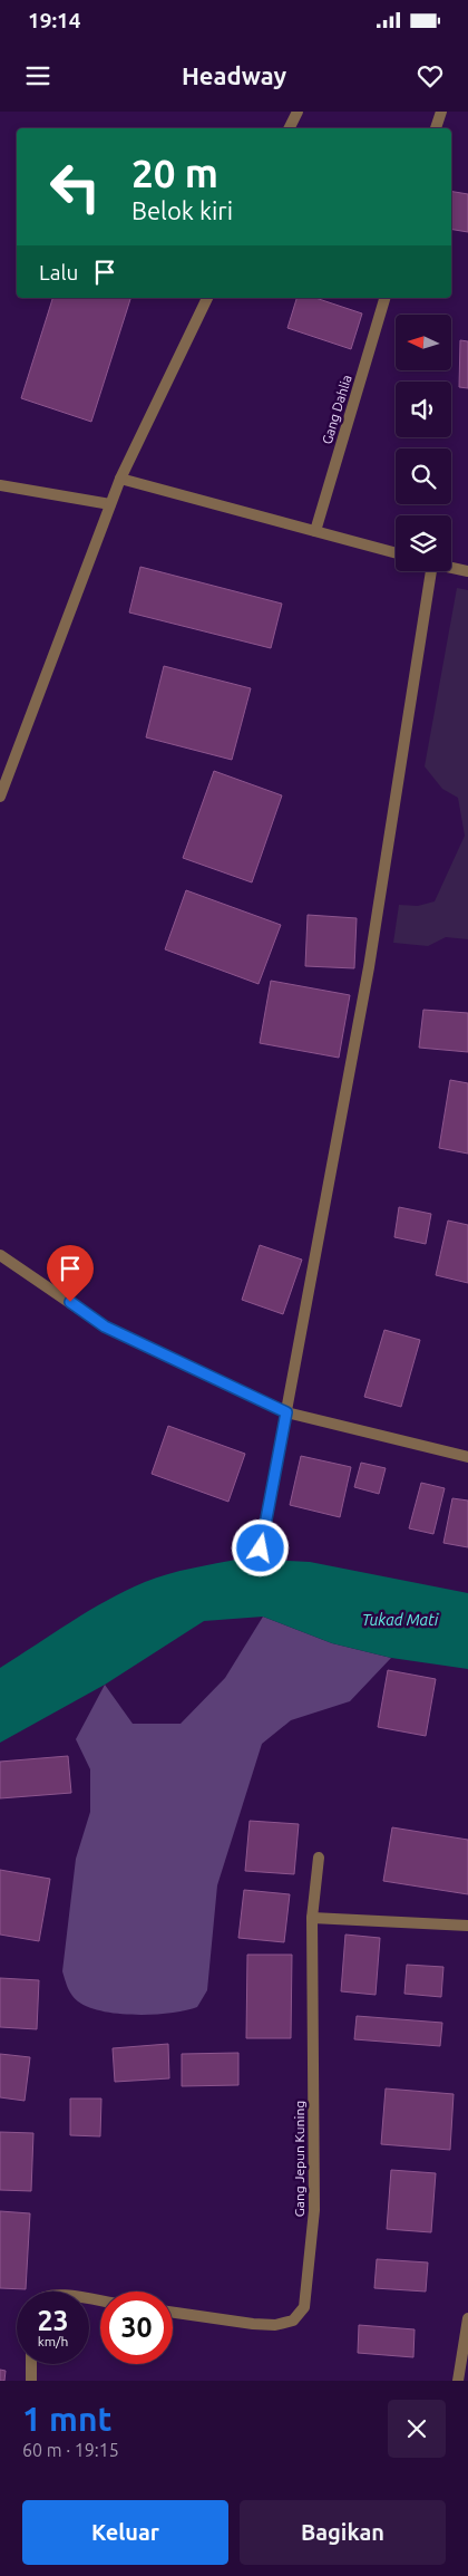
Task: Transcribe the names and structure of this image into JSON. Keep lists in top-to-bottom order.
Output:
{
  "streets": {
    "street": ["Gang Dahlia", "Gang Jepun Kuning"]
  },
  "water": ["Tukad Mati"],
  "north": "left",
  "page": {
    "status": "19:14",
    "header": "Headway",
    "turn": ["20 m", "Belok kiri"],
    "then": "Lalu",
    "speed": "23 km/h",
    "limit": "30",
    "heading": ["1 mnt", "60 m · 19:15"],
    "buttons": ["Keluar", "Bagikan"]
  }
}
